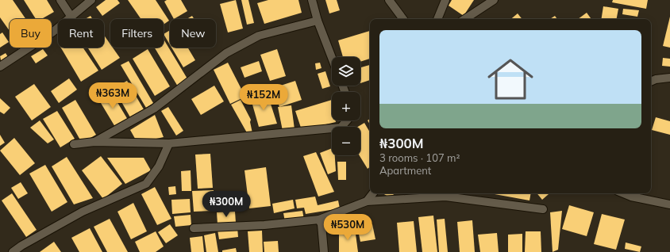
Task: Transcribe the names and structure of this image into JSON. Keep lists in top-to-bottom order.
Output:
{
  "page": {
    "chip": [
      "Buy",
      "Rent",
      "Filters",
      "New"
    ],
    "list": [
      {
        "name": "₦300M",
        "note": "3 rooms · 107 m² · Apartment"
      }
    ],
    "map_buttons": ["+", "−"],
    "price": [
      "₦363M",
      "₦152M",
      "₦300M",
      "₦530M"
    ]
  }
}
